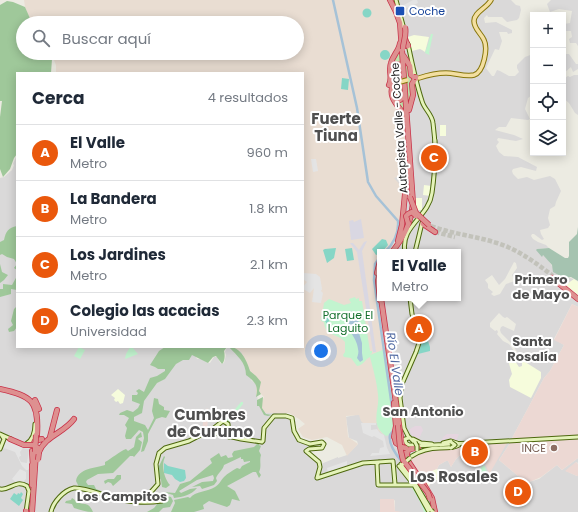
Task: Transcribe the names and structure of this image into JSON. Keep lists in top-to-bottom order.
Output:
{
  "streets": {
    "highway": ["Autopista Valle - Coche"]
  },
  "districts": [
    "Fuerte Tiuna",
    "Primero de Mayo",
    "Santa Rosalía",
    "San Antonio",
    "Cumbres de Curumo",
    "Los Rosales",
    "Los Campitos"
  ],
  "water": ["Río El Valle"],
  "parks": ["Parque El Laguito"],
  "places": {
    "transit": ["Coche"],
    "other": ["INCE"]
  },
  "page": {
    "map_buttons": ["+", "−"],
    "search": "Buscar aquí",
    "heading": ["Cerca", "4 resultados"],
    "list": [
      {
        "mark": "A",
        "name": "El Valle",
        "note": "Metro",
        "value": "960 m"
      },
      {
        "mark": "B",
        "name": "La Bandera",
        "note": "Metro",
        "value": "1.8 km"
      },
      {
        "mark": "C",
        "name": "Los Jardines",
        "note": "Metro",
        "value": "2.1 km"
      },
      {
        "mark": "D",
        "name": "Colegio las acacias",
        "note": "Universidad",
        "value": "2.3 km"
      }
    ],
    "pins": [
      "C",
      "A",
      "B",
      "D"
    ],
    "popup": ["El Valle", "Metro"]
  }
}
